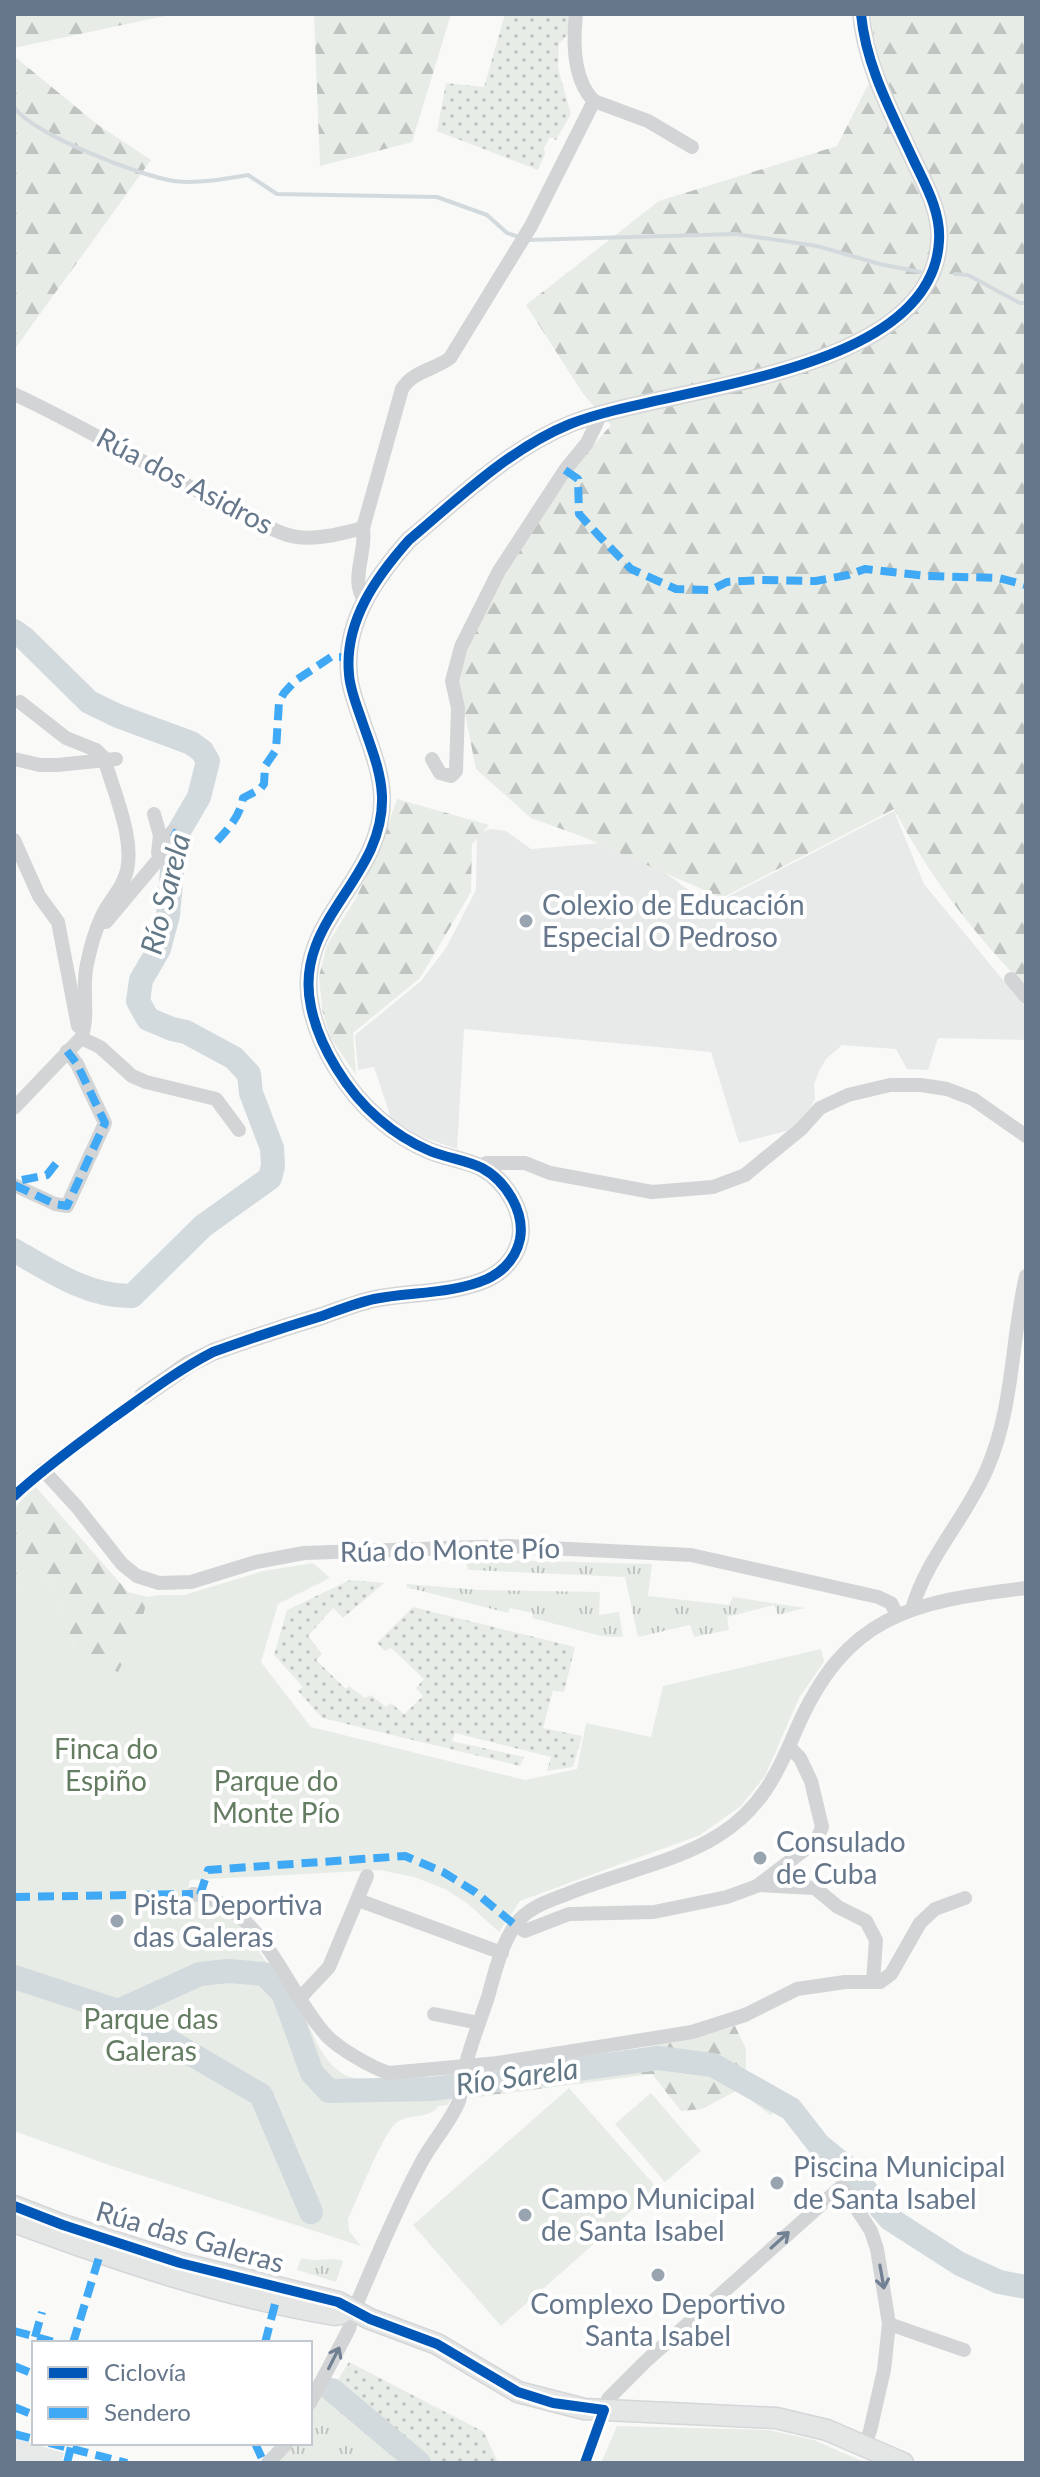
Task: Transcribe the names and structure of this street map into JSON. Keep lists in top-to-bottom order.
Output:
{
  "streets": {
    "main road": ["Rúa das Galeras"],
    "street": ["Rúa dos Asidros", "Rúa do Monte Pío"]
  },
  "water": ["Río Sarela"],
  "parks": ["Finca do Espiño", "Parque do Monte Pío", "Parque das Galeras"],
  "places": [
    "Colexio de Educación Especial O Pedroso",
    "Consulado de Cuba",
    "Pista Deportiva das Galeras",
    "Piscina Municipal de Santa Isabel",
    "Campo Municipal de Santa Isabel",
    "Complexo Deportivo Santa Isabel"
  ],
  "legend": ["Ciclovía", "Sendero"]
}
